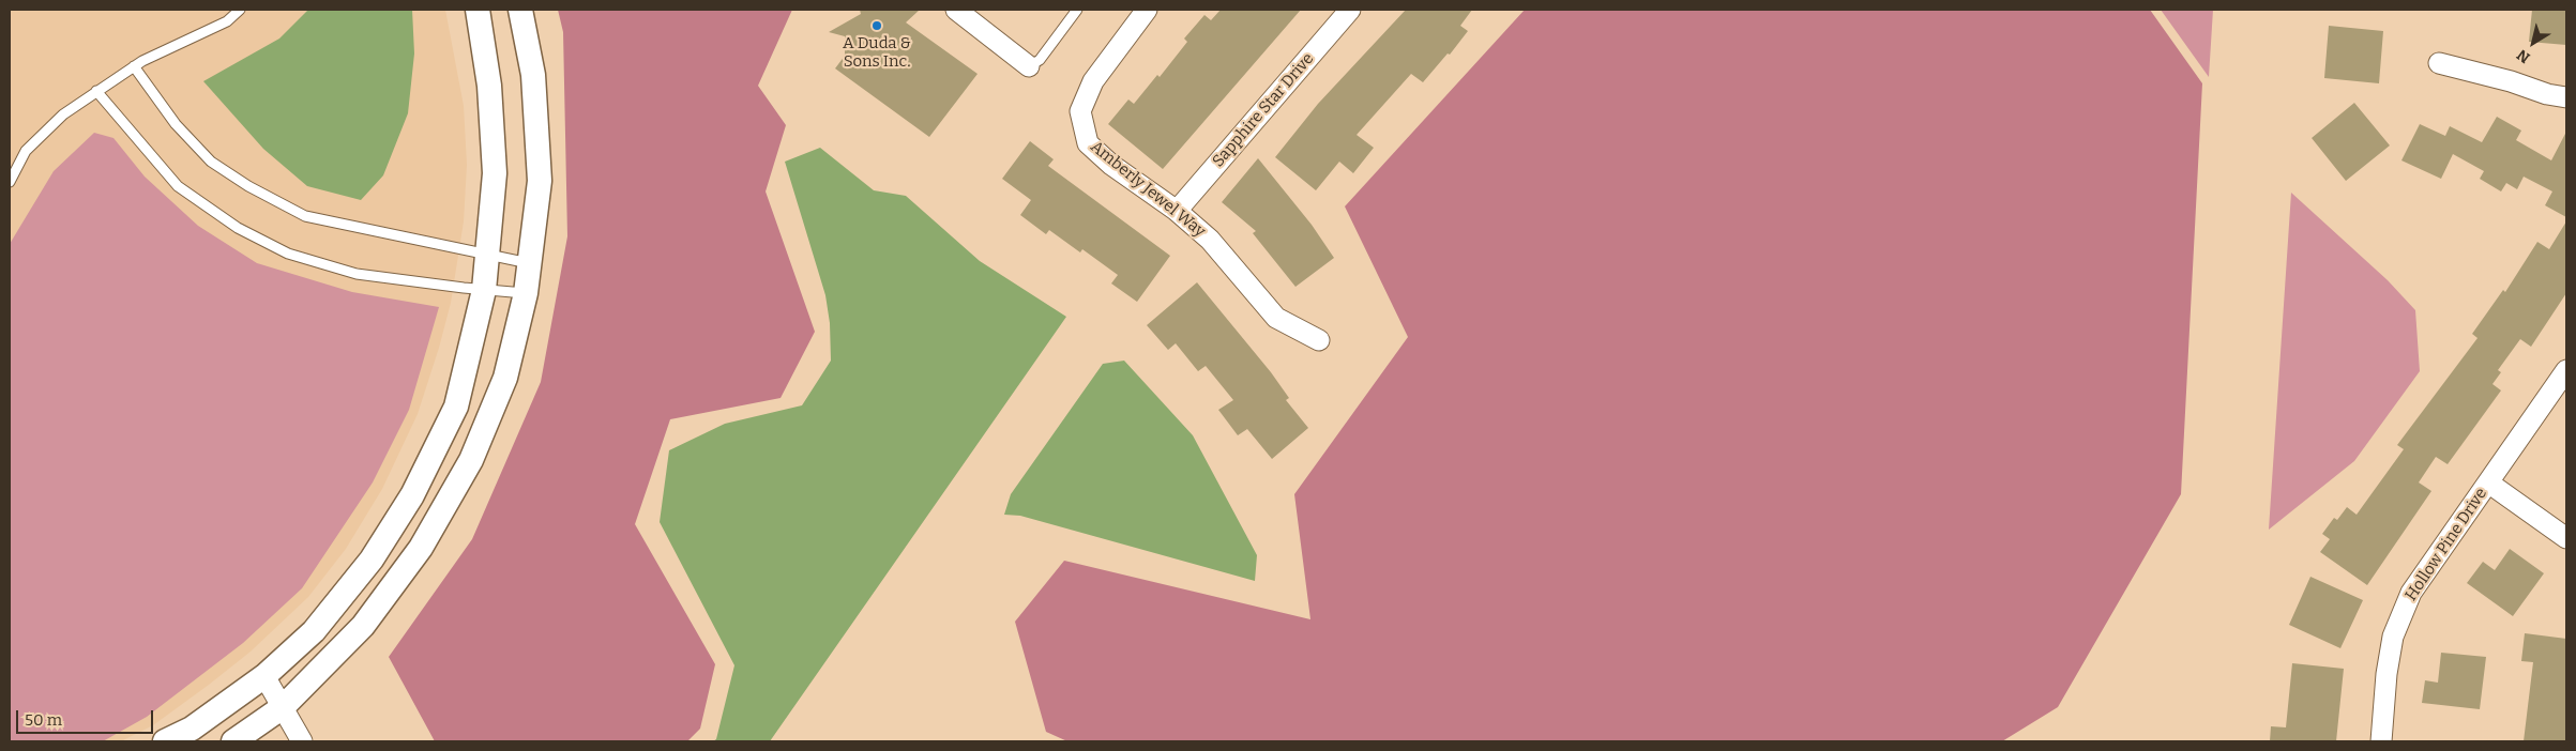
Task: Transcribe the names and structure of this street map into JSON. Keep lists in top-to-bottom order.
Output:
{
  "streets": {
    "street": ["Sapphire Star Drive", "Amberly Jewel Way", "Hollow Pine Drive"]
  },
  "crossings": [
    ["Sapphire Star Drive", "Amberly Jewel Way"]
  ],
  "places": ["A Duda & Sons Inc."],
  "scale_bar": "50 m",
  "north": "bottom left"
}
